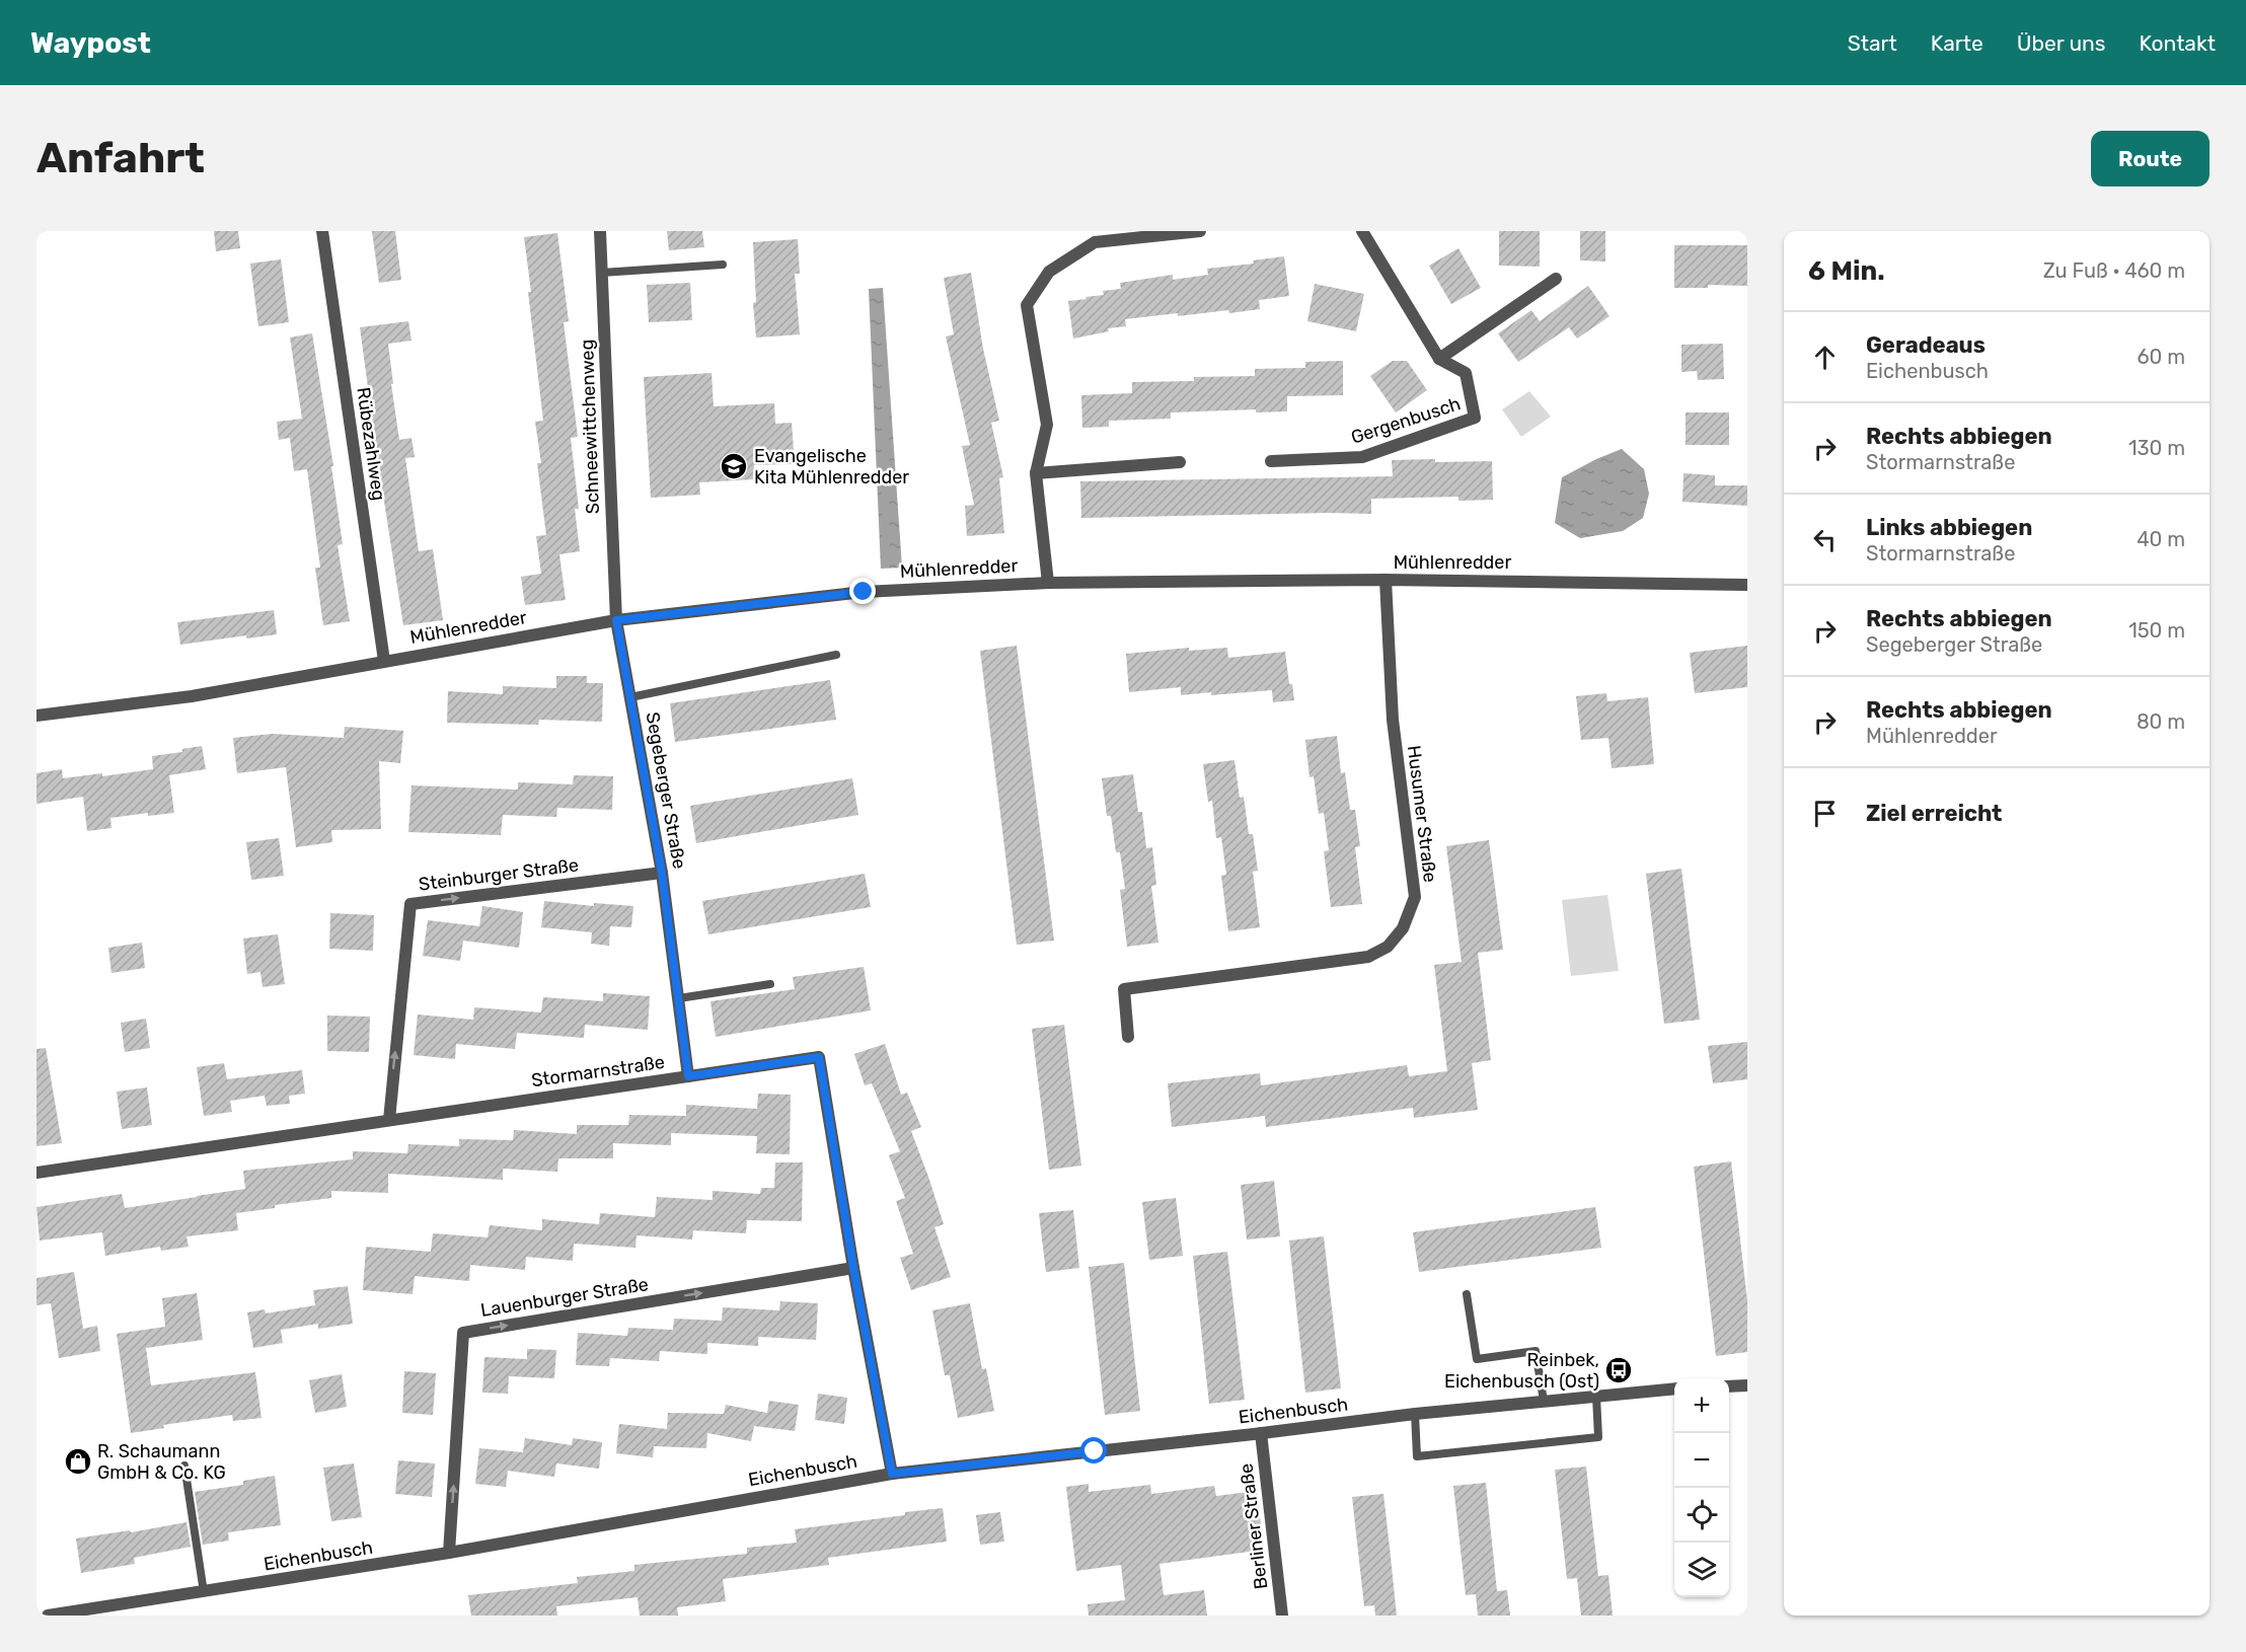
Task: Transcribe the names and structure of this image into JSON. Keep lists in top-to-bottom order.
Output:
{
  "streets": {
    "street": [
      "Gergenbusch",
      "Schneewittchenweg",
      "Rübezahlweg",
      "Mühlenredder",
      "Segeberger Straße",
      "Husumer Straße",
      "Steinburger Straße",
      "Stormarnstraße",
      "Lauenburger Straße",
      "Eichenbusch",
      "Berliner Straße"
    ]
  },
  "crossings": [
    ["Schneewittchenweg", "Mühlenredder"],
    ["Schneewittchenweg", "Segeberger Straße"],
    ["Rübezahlweg", "Mühlenredder"],
    ["Mühlenredder", "Segeberger Straße"],
    ["Mühlenredder", "Husumer Straße"],
    ["Segeberger Straße", "Steinburger Straße"],
    ["Segeberger Straße", "Stormarnstraße"],
    ["Steinburger Straße", "Stormarnstraße"],
    ["Stormarnstraße", "Lauenburger Straße"],
    ["Stormarnstraße", "Eichenbusch"],
    ["Lauenburger Straße", "Eichenbusch"],
    ["Eichenbusch", "Berliner Straße"]
  ],
  "one_way": ["Lauenburger Straße"],
  "places": {
    "school or university": ["Evangelische Kita Mühlenredder"],
    "bus stop": ["Reinbek, Eichenbusch (Ost)"],
    "shop": ["R. Schaumann GmbH & Co. KG"]
  },
  "page": {
    "header": "Waypost",
    "nav": [
      "Start",
      "Karte",
      "Über uns",
      "Kontakt"
    ],
    "buttons": "Route",
    "title": "Anfahrt",
    "heading": ["6 Min.", "Zu Fuß · 460 m"],
    "list": [
      ["Geradeaus", "Eichenbusch", "60 m"],
      ["Rechts abbiegen", "Stormarnstraße", "130 m"],
      ["Links abbiegen", "Stormarnstraße", "40 m"],
      ["Rechts abbiegen", "Segeberger Straße", "150 m"],
      ["Rechts abbiegen", "Mühlenredder", "80 m"],
      "Ziel erreicht"
    ],
    "map_buttons": ["+", "−"]
  }
}
